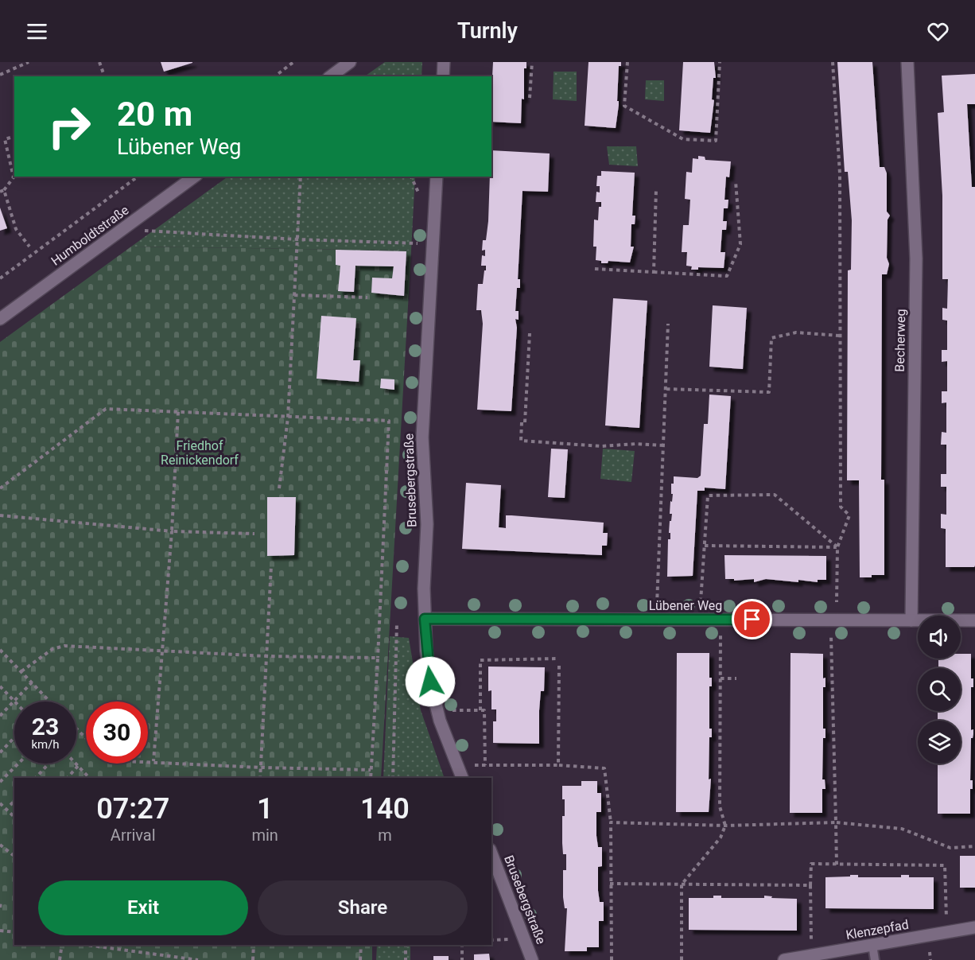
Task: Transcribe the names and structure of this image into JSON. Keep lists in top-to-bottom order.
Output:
{
  "streets": {
    "street": [
      "Humboldtstraße",
      "Becherweg",
      "Brusebergstraße",
      "Lübener Weg",
      "Klenzepfad"
    ]
  },
  "crossings": [
    ["Becherweg", "Lübener Weg"],
    ["Brusebergstraße", "Lübener Weg"]
  ],
  "parks": ["Friedhof Reinickendorf"],
  "page": {
    "header": "Turnly",
    "turn": ["20 m", "Lübener Weg"],
    "speed": "23 km/h",
    "limit": "30",
    "eta": [
      "07:27",
      "Arrival",
      "1",
      "min",
      "140",
      "m"
    ],
    "buttons": ["Exit", "Share"]
  }
}
